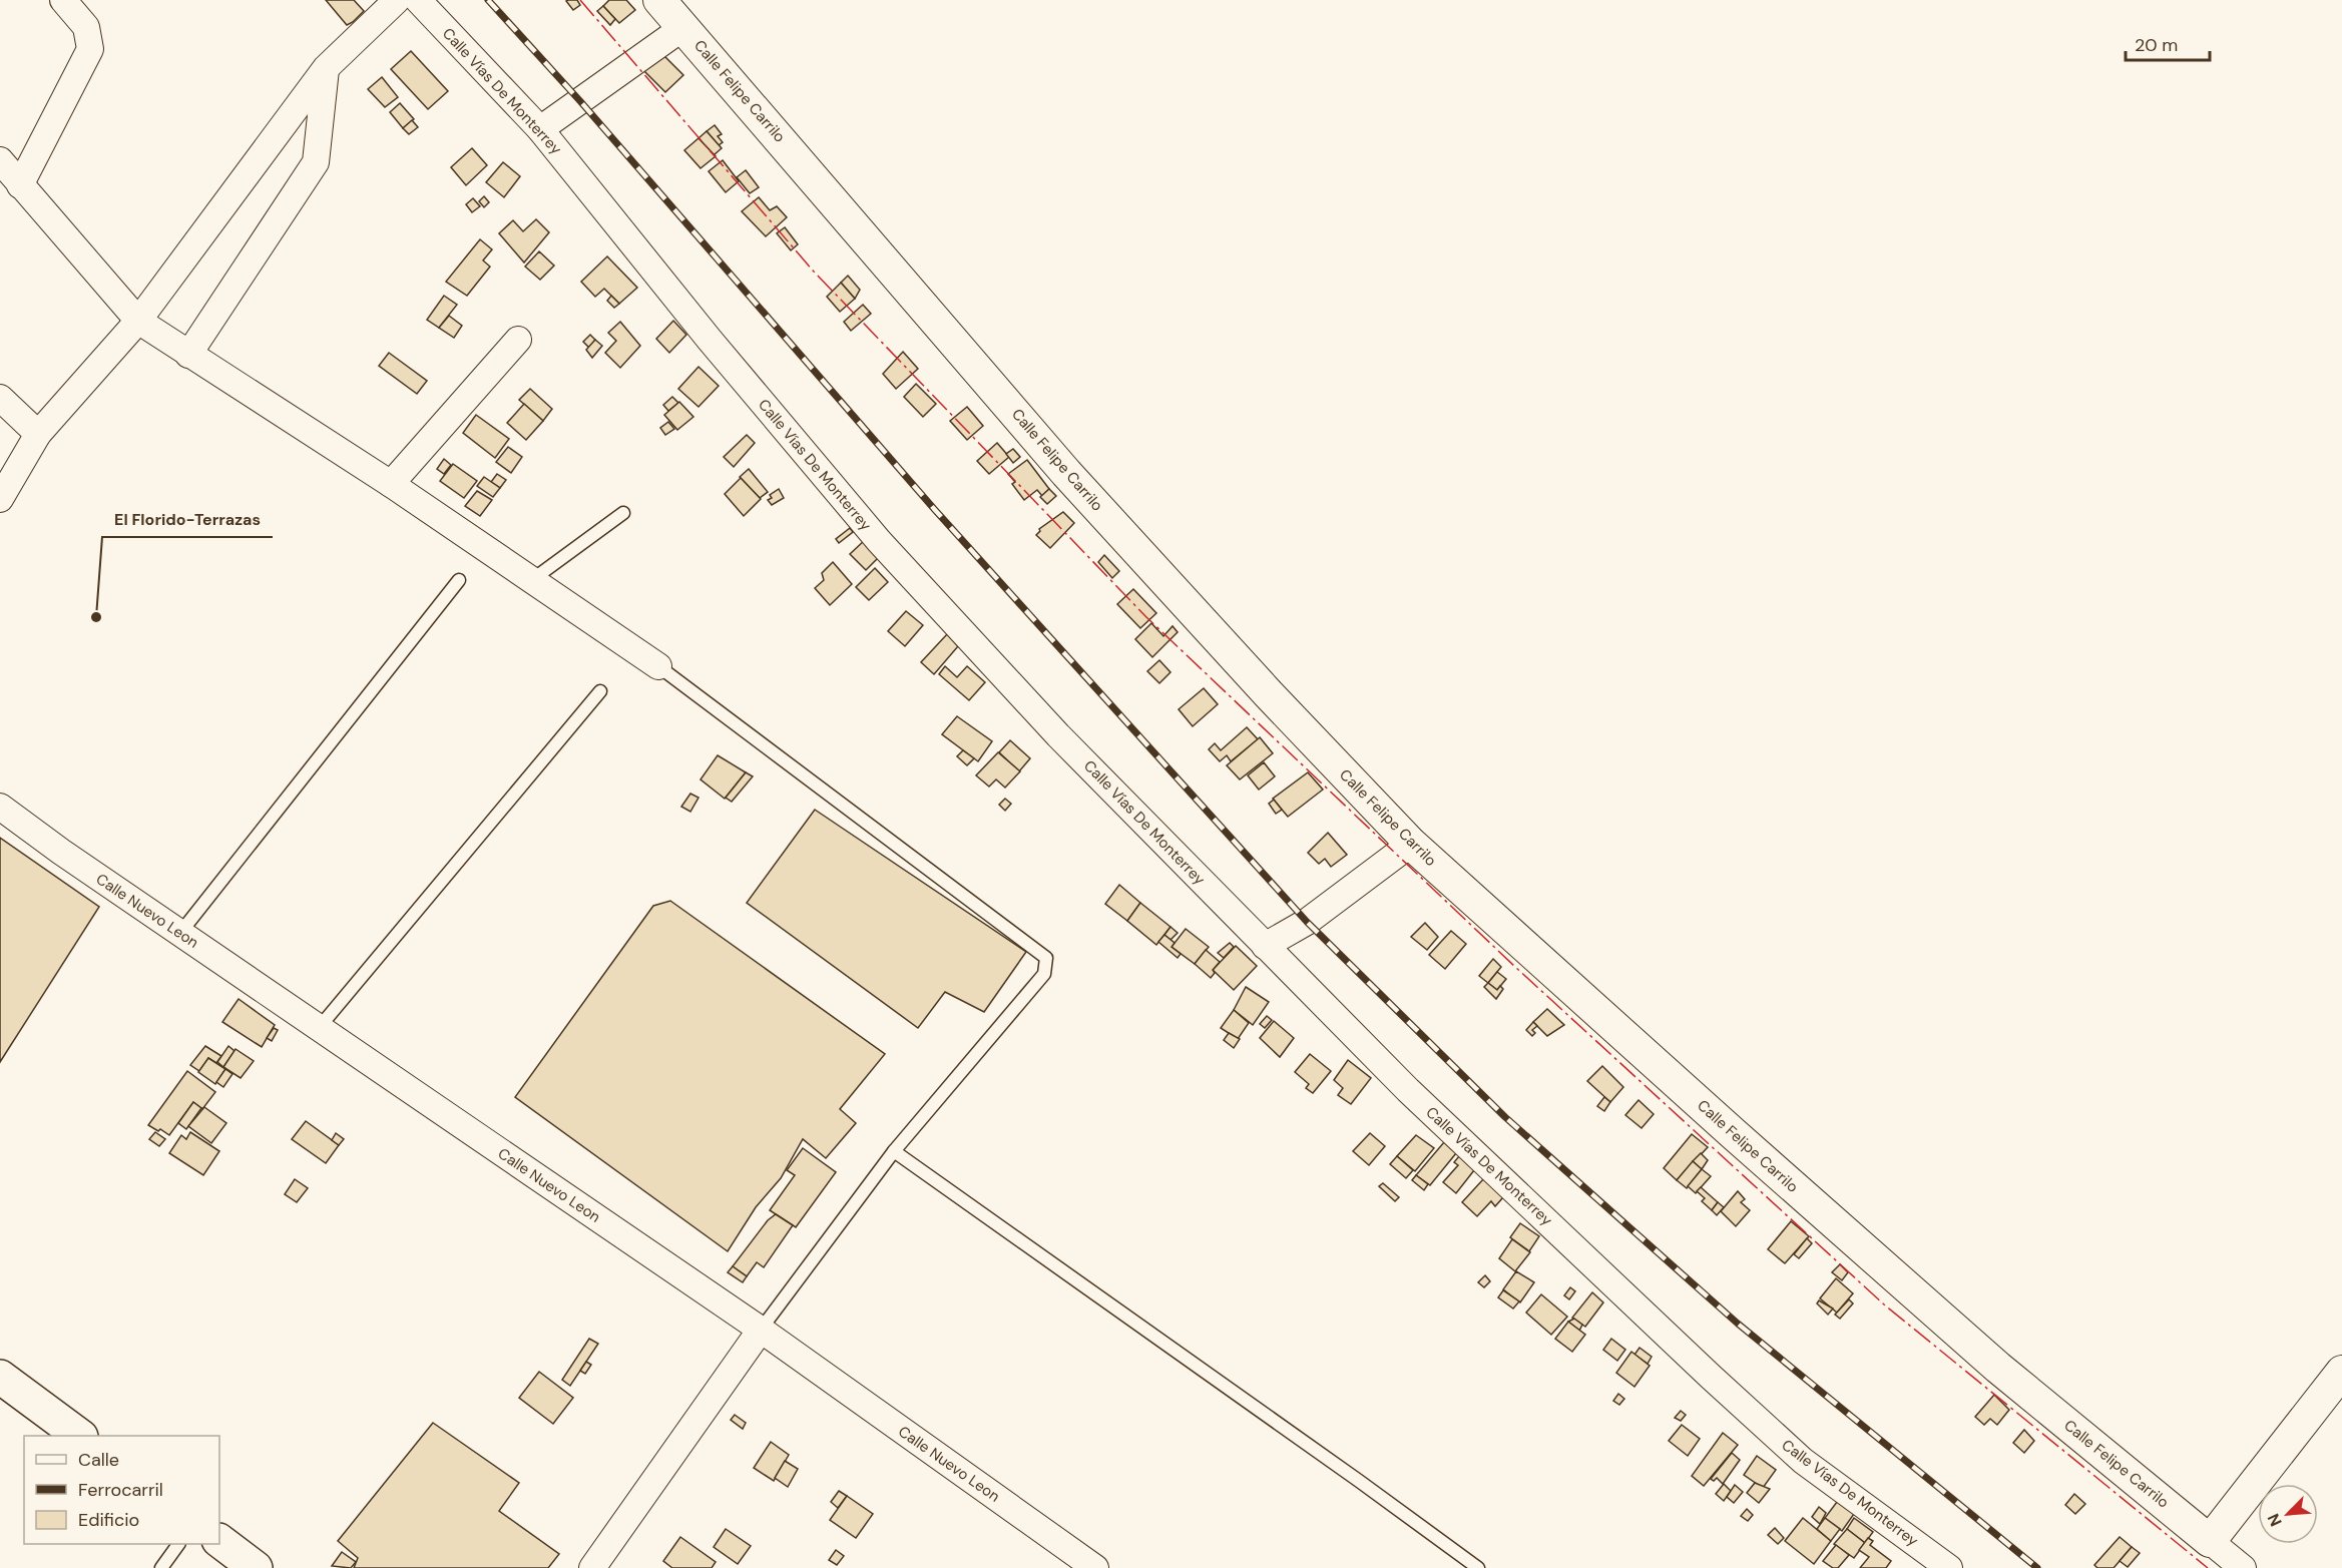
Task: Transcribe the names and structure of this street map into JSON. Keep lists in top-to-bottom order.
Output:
{
  "streets": {
    "street": ["Calle Vías De Monterrey", "Calle Felipe Carrilo", "Calle Nuevo Leon"]
  },
  "places": ["El Florido-Terrazas"],
  "legend": ["Calle", "Ferrocarril", "Edificio"],
  "scale_bar": "20 m",
  "north": "bottom left"
}
